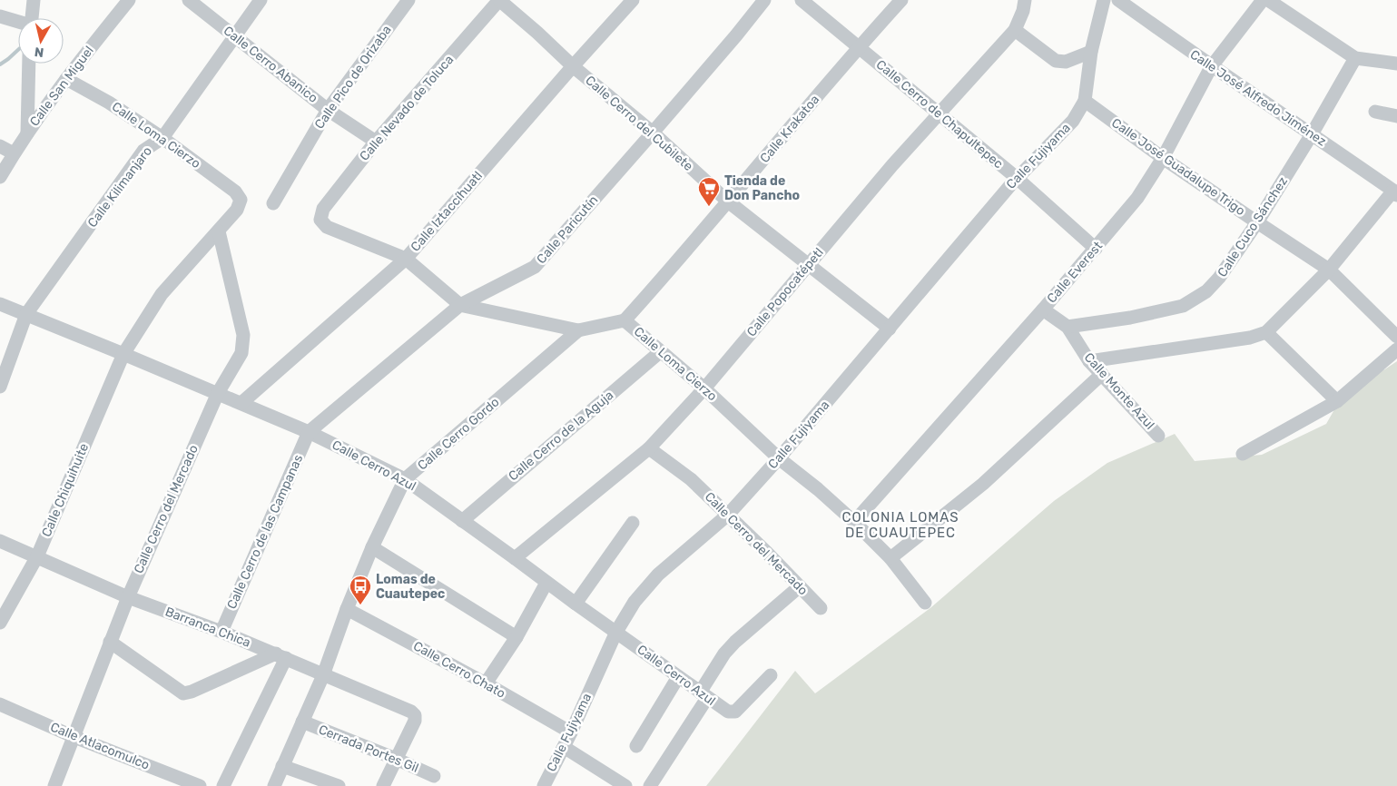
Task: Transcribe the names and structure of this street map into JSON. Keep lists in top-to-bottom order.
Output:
{
  "streets": {
    "street": [
      "Calle Cerro Abanico",
      "Calle Pico de Orizaba",
      "Calle San Miguel",
      "Calle José Alfredo Jiménez",
      "Calle Nevado de Toluca",
      "Calle Cerro de Chapultepec",
      "Calle Cerro del Cubilete",
      "Calle Krakatoa",
      "Calle Loma Cierzo",
      "Calle Fujiyama",
      "Calle José Guadalupe Trigo",
      "Calle Kilimanjaro",
      "Calle Iztaccíhuatl",
      "Calle Cuco Sánchez",
      "Calle Paricutín",
      "Calle Everest",
      "Calle Popocatépetl",
      "Calle Monte Azul",
      "Calle Cerro Gordo",
      "Calle Cerro de la Aguja",
      "Calle Cerro Azul",
      "Calle Chiquihuite",
      "Calle Cerro del Mercado",
      "Calle Cerro de las Campanas",
      "Barranca Chica",
      "Calle Cerro Chato",
      "Calle Atlacomulco",
      "Cerrada Portes Gil"
    ]
  },
  "crossings": [
    ["Calle Cerro Abanico", "Calle Pico de Orizaba"],
    ["Calle Cerro Abanico", "Calle Nevado de Toluca"],
    ["Calle Cerro Abanico", "Calle Kilimanjaro"],
    ["Calle San Miguel", "Calle Loma Cierzo"],
    ["Calle José Alfredo Jiménez", "Calle Cuco Sánchez"],
    ["Calle José Alfredo Jiménez", "Calle Everest"],
    ["Calle Nevado de Toluca", "Calle Cerro del Cubilete"],
    ["Calle Nevado de Toluca", "Calle Loma Cierzo"],
    ["Calle Cerro de Chapultepec", "Calle Krakatoa"],
    ["Calle Cerro de Chapultepec", "Calle Fujiyama"],
    ["Calle Cerro de Chapultepec", "Calle Everest"],
    ["Calle Cerro de Chapultepec", "Calle Popocatépetl"],
    ["Calle Cerro del Cubilete", "Calle Krakatoa"],
    ["Calle Cerro del Cubilete", "Calle Fujiyama"],
    ["Calle Cerro del Cubilete", "Calle Iztaccíhuatl"],
    ["Calle Cerro del Cubilete", "Calle Paricutín"],
    ["Calle Cerro del Cubilete", "Calle Popocatépetl"],
    ["Calle Krakatoa", "Calle Loma Cierzo"],
    ["Calle Loma Cierzo", "Calle Fujiyama"],
    ["Calle Loma Cierzo", "Calle Kilimanjaro"],
    ["Calle Loma Cierzo", "Calle Iztaccíhuatl"],
    ["Calle Loma Cierzo", "Calle Paricutín"],
    ["Calle Loma Cierzo", "Calle Everest"],
    ["Calle Loma Cierzo", "Calle Popocatépetl"],
    ["Calle Loma Cierzo", "Calle Cerro Gordo"],
    ["Calle Loma Cierzo", "Calle Cerro de la Aguja"],
    ["Calle Loma Cierzo", "Calle Cerro del Mercado"],
    ["Calle Fujiyama", "Calle José Guadalupe Trigo"],
    ["Calle Fujiyama", "Calle Cerro Azul"],
    ["Calle Fujiyama", "Calle Cerro del Mercado"],
    ["Calle Fujiyama", "Calle Cerro Chato"],
    ["Calle José Guadalupe Trigo", "Calle Cuco Sánchez"],
    ["Calle José Guadalupe Trigo", "Calle Everest"],
    ["Calle Kilimanjaro", "Calle Cerro Azul"],
    ["Calle Iztaccíhuatl", "Calle Cerro Azul"],
    ["Calle Cuco Sánchez", "Calle Monte Azul"],
    ["Calle Paricutín", "Calle Cerro Azul"],
    ["Calle Paricutín", "Calle Cerro de las Campanas"],
    ["Calle Everest", "Calle Monte Azul"],
    ["Calle Popocatépetl", "Calle Cerro Azul"],
    ["Calle Popocatépetl", "Calle Cerro del Mercado"],
    ["Calle Cerro Gordo", "Calle Cerro Azul"],
    ["Calle Cerro Gordo", "Barranca Chica"],
    ["Calle Cerro Gordo", "Calle Cerro Chato"],
    ["Calle Cerro Gordo", "Cerrada Portes Gil"],
    ["Calle Cerro de la Aguja", "Calle Cerro Azul"],
    ["Calle Cerro Azul", "Calle Chiquihuite"],
    ["Calle Cerro Azul", "Calle Cerro del Mercado"],
    ["Calle Cerro Azul", "Calle Cerro de las Campanas"],
    ["Calle Chiquihuite", "Barranca Chica"],
    ["Calle Cerro del Mercado", "Barranca Chica"],
    ["Calle Cerro del Mercado", "Calle Atlacomulco"],
    ["Calle Cerro de las Campanas", "Barranca Chica"],
    ["Barranca Chica", "Cerrada Portes Gil"]
  ],
  "districts": ["COLONIA LOMAS DE CUAUTEPEC"],
  "places": {
    "supermarket": ["Tienda de Don Pancho"],
    "bus stop": ["Lomas de Cuautepec"]
  },
  "north": "bottom"
}
